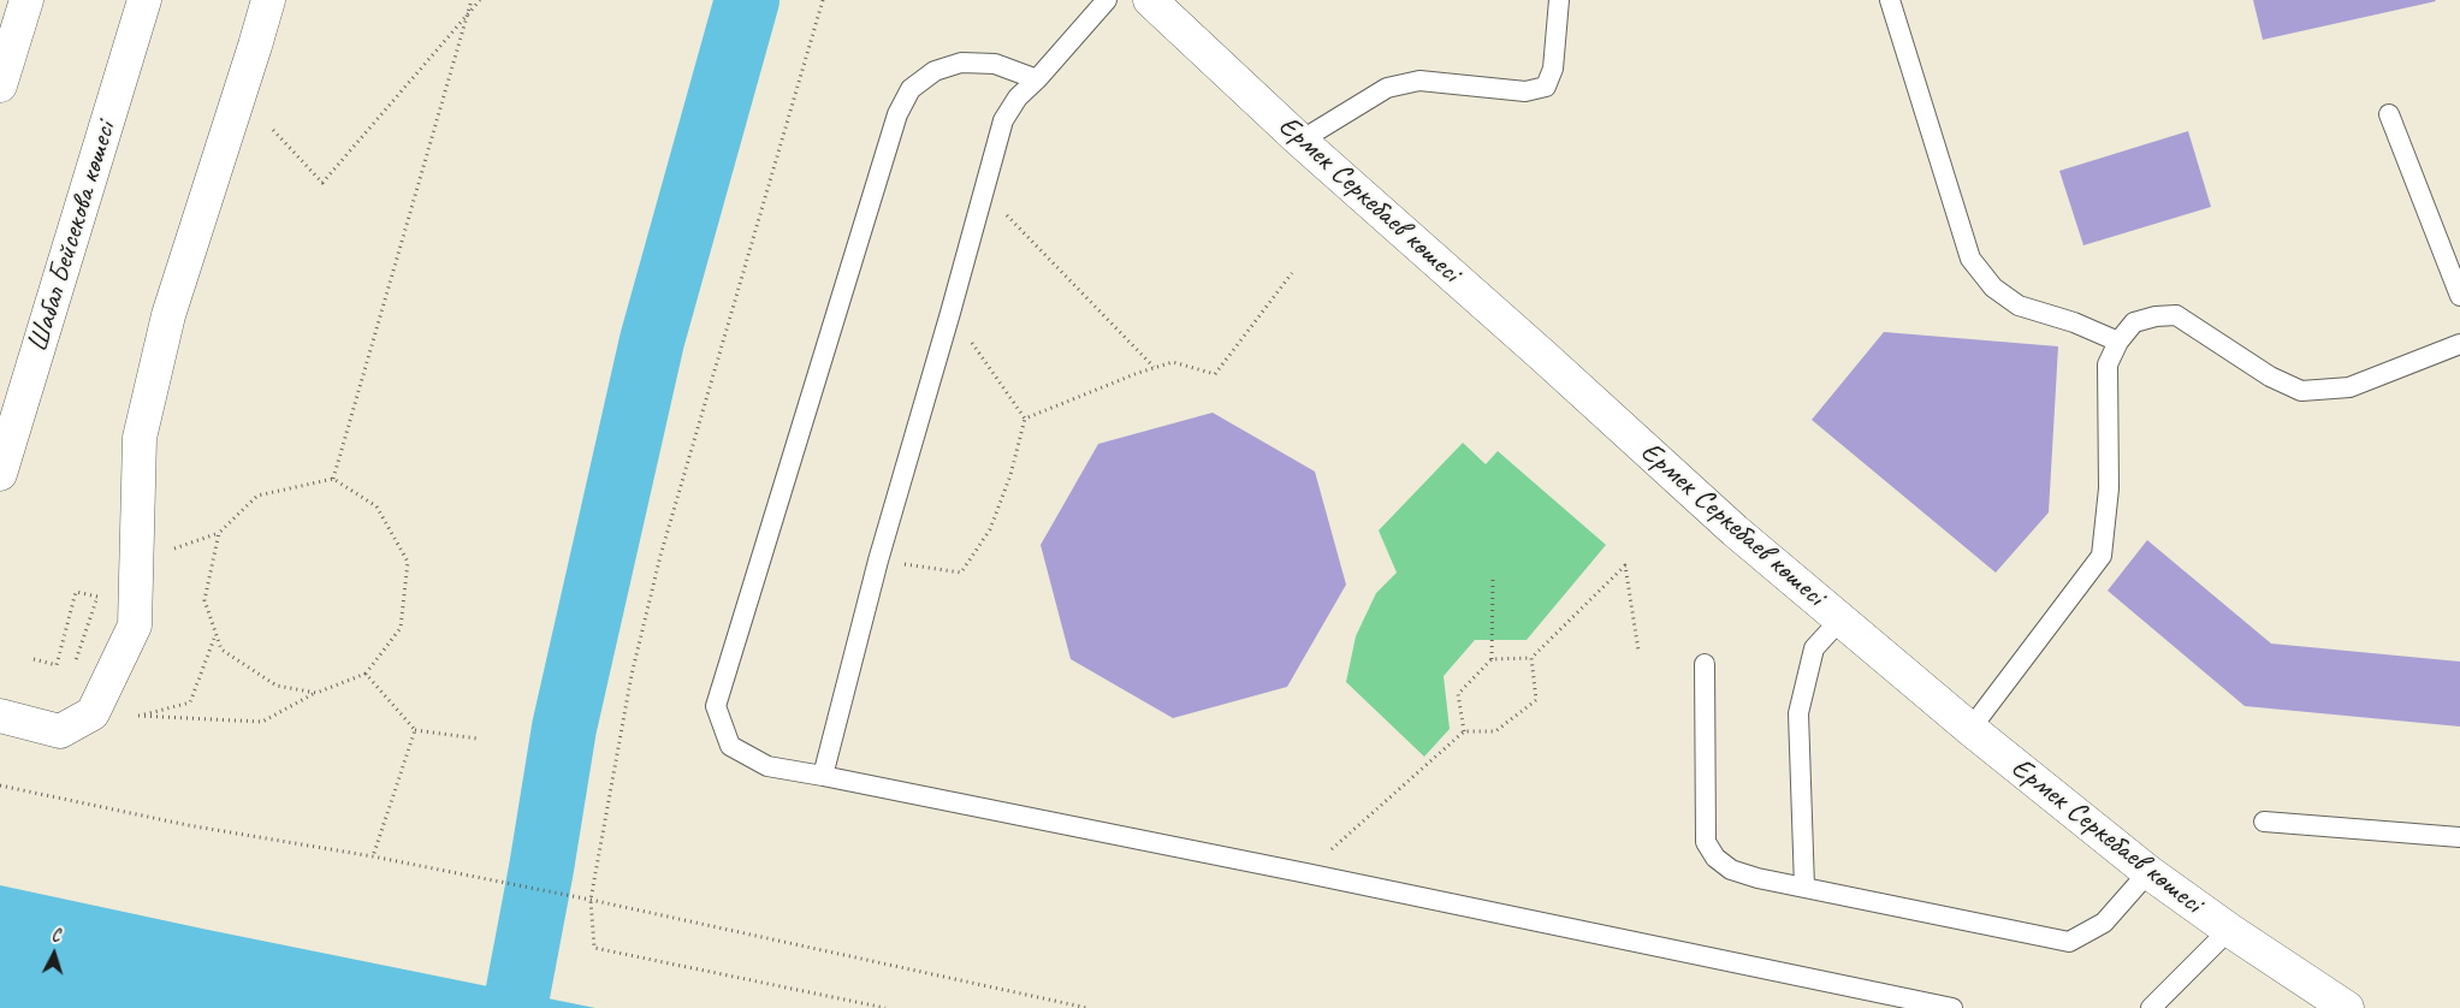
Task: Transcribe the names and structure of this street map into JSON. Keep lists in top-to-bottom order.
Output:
{
  "streets": {
    "street": ["Ермек Серкебаев көшесі", "Шабал Бейсекова көшесі"]
  },
  "north": "top"
}
